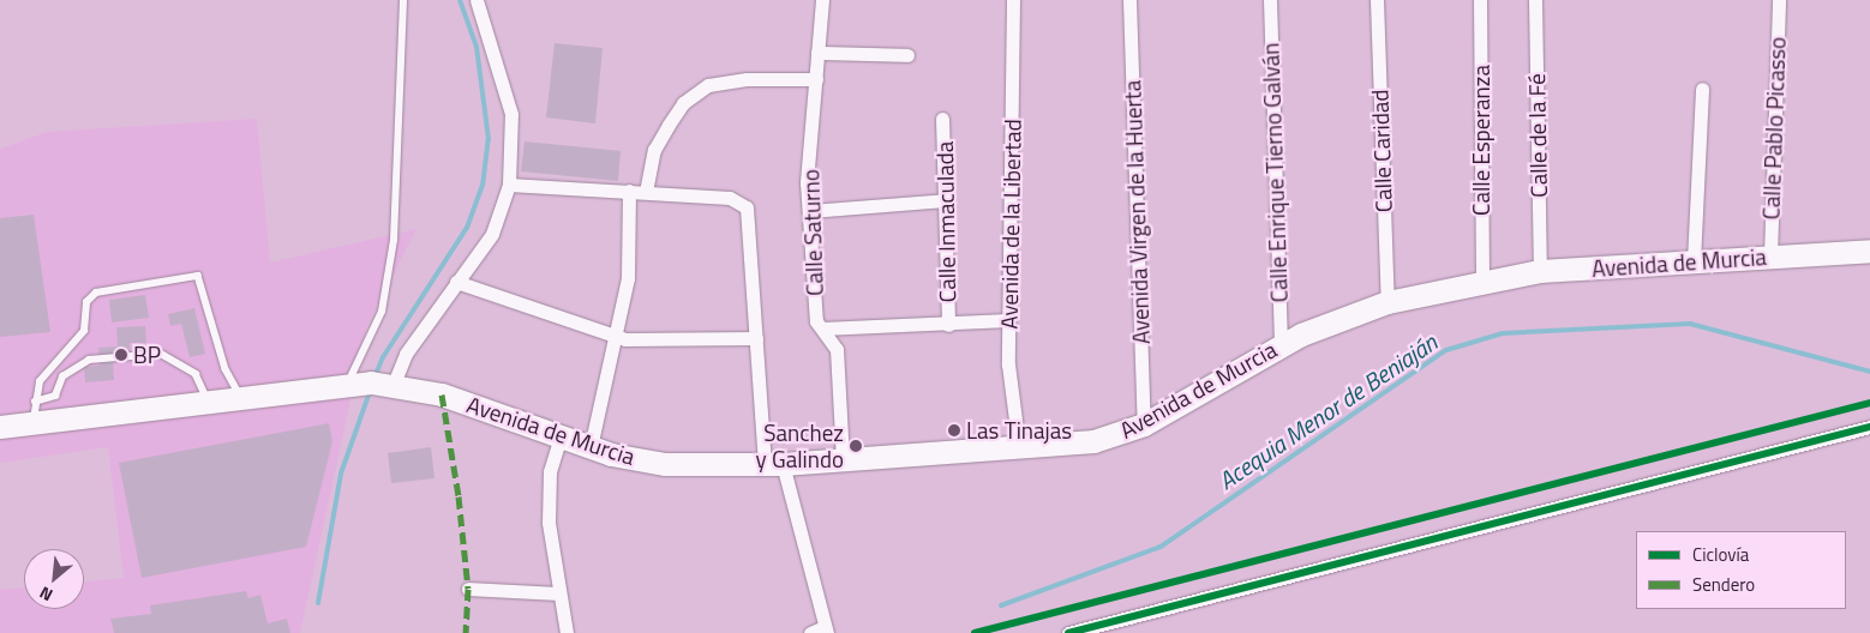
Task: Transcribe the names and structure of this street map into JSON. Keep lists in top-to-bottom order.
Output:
{
  "streets": {
    "main road": ["Avenida de Murcia"],
    "street": [
      "Calle Pablo Picasso",
      "Calle de la Fé",
      "Calle Esperanza",
      "Calle Caridad",
      "Calle Enrique Tierno Galván",
      "Avenida Virgen de la Huerta",
      "Calle Inmaculada",
      "Avenida de la Libertad",
      "Calle Saturno"
    ]
  },
  "crossings": [
    ["Calle Pablo Picasso", "Avenida de Murcia"],
    ["Calle de la Fé", "Avenida de Murcia"],
    ["Calle Esperanza", "Avenida de Murcia"],
    ["Calle Caridad", "Avenida de Murcia"],
    ["Calle Enrique Tierno Galván", "Avenida de Murcia"],
    ["Avenida Virgen de la Huerta", "Avenida de Murcia"],
    ["Avenida de la Libertad", "Avenida de Murcia"],
    ["Calle Saturno", "Avenida de Murcia"]
  ],
  "water": ["Acequia Menor de Beniaján"],
  "places": ["BP", "Las Tinajas", "Sanchez y Galindo"],
  "legend": ["Ciclovía", "Sendero"],
  "north": "bottom left"
}
